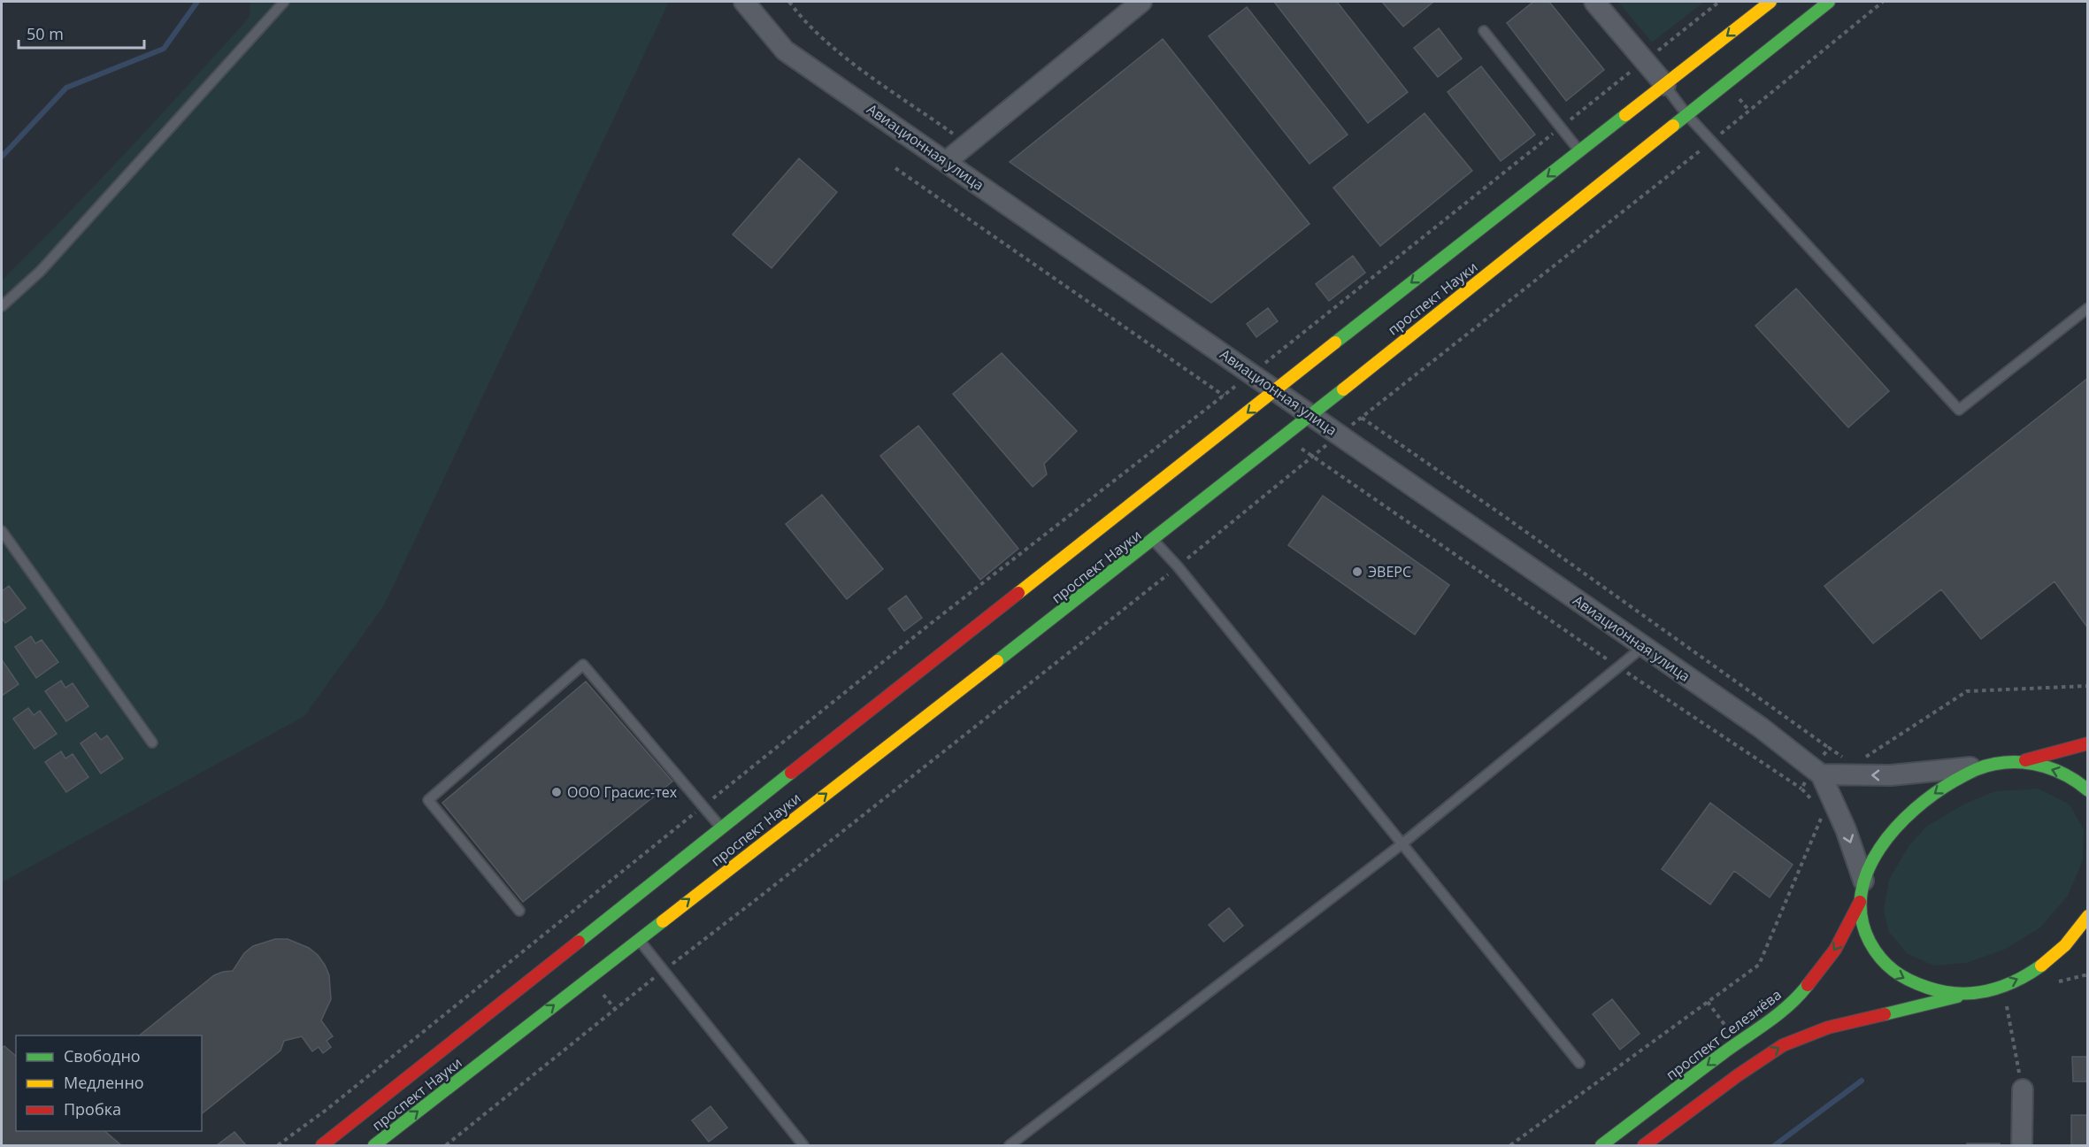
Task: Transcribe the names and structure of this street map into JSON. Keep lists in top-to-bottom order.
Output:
{
  "streets": {
    "street": ["Авиационная улица", "проспект Науки", "проспект Селезнёва"]
  },
  "crossings": [
    ["Авиационная улица", "проспект Науки"]
  ],
  "places": ["ЭВЕРС", "ООО Грасис-тех"],
  "legend": ["Свободно", "Медленно", "Пробка"],
  "scale_bar": "50 m"
}
